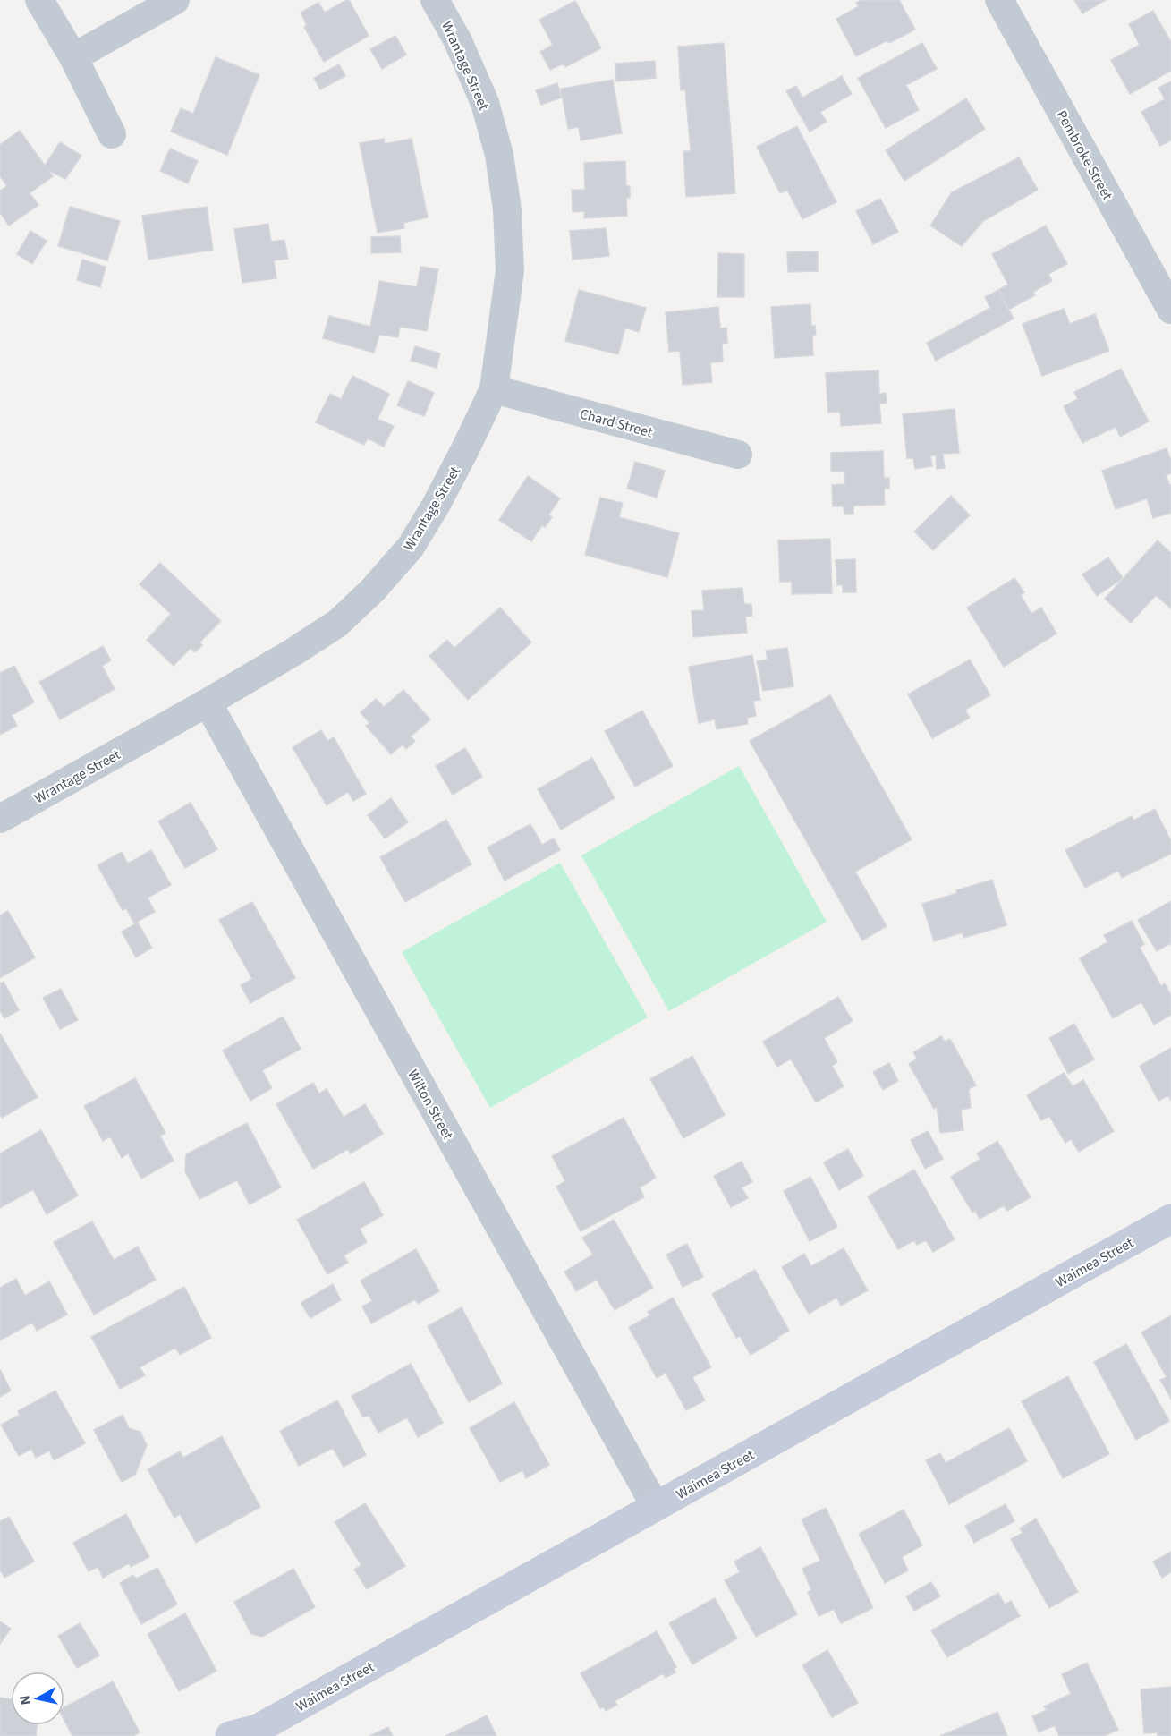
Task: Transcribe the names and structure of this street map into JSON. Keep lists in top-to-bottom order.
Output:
{
  "streets": {
    "main road": ["Waimea Street"],
    "street": [
      "Wrantage Street",
      "Pembroke Street",
      "Chard Street",
      "Wilton Street"
    ]
  },
  "crossings": [
    ["Wrantage Street", "Chard Street"],
    ["Wrantage Street", "Wilton Street"],
    ["Wilton Street", "Waimea Street"]
  ],
  "north": "left"
}
